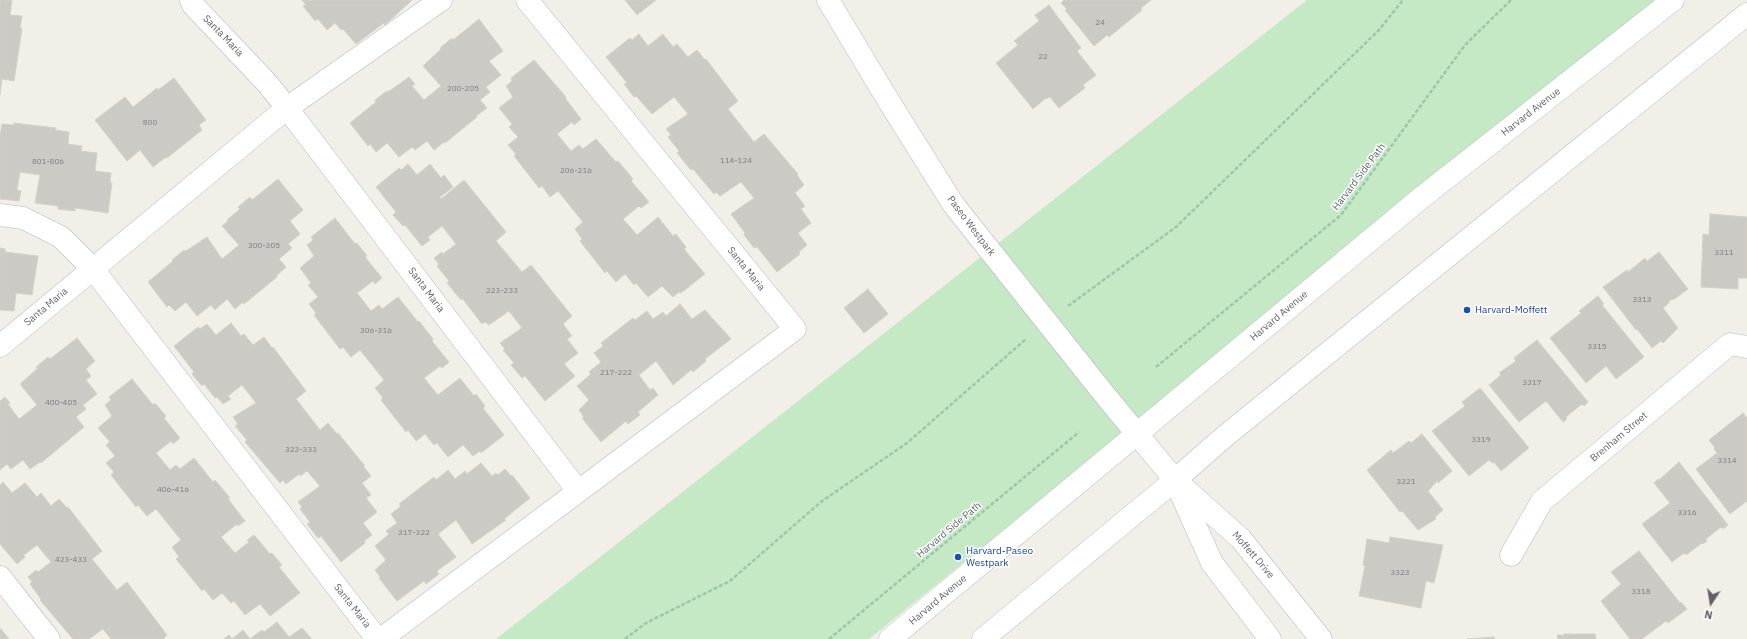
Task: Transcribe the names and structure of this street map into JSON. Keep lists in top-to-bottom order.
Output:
{
  "streets": {
    "street": [
      "Santa Maria",
      "Harvard Avenue",
      "Paseo Westpark",
      "Brenham Street",
      "Moffett Drive"
    ],
    "path": ["Harvard Side Path"]
  },
  "crossings": [
    ["Harvard Avenue", "Paseo Westpark"],
    ["Harvard Avenue", "Moffett Drive"],
    ["Paseo Westpark", "Moffett Drive"]
  ],
  "places": ["Harvard-Moffett", "Harvard-Paseo Westpark"],
  "house_numbers": [
    "24",
    "22",
    "200-205",
    "800",
    "114-124",
    "801-806",
    "206-216",
    "300-305",
    "3311",
    "223-233",
    "3313",
    "306-316",
    "3315",
    "217-222",
    "3317",
    "400-405",
    "3319",
    "323-333",
    "3314",
    "3321",
    "406-416",
    "3316",
    "317-322",
    "423-433",
    "3323",
    "3318"
  ],
  "north": "bottom"
}
